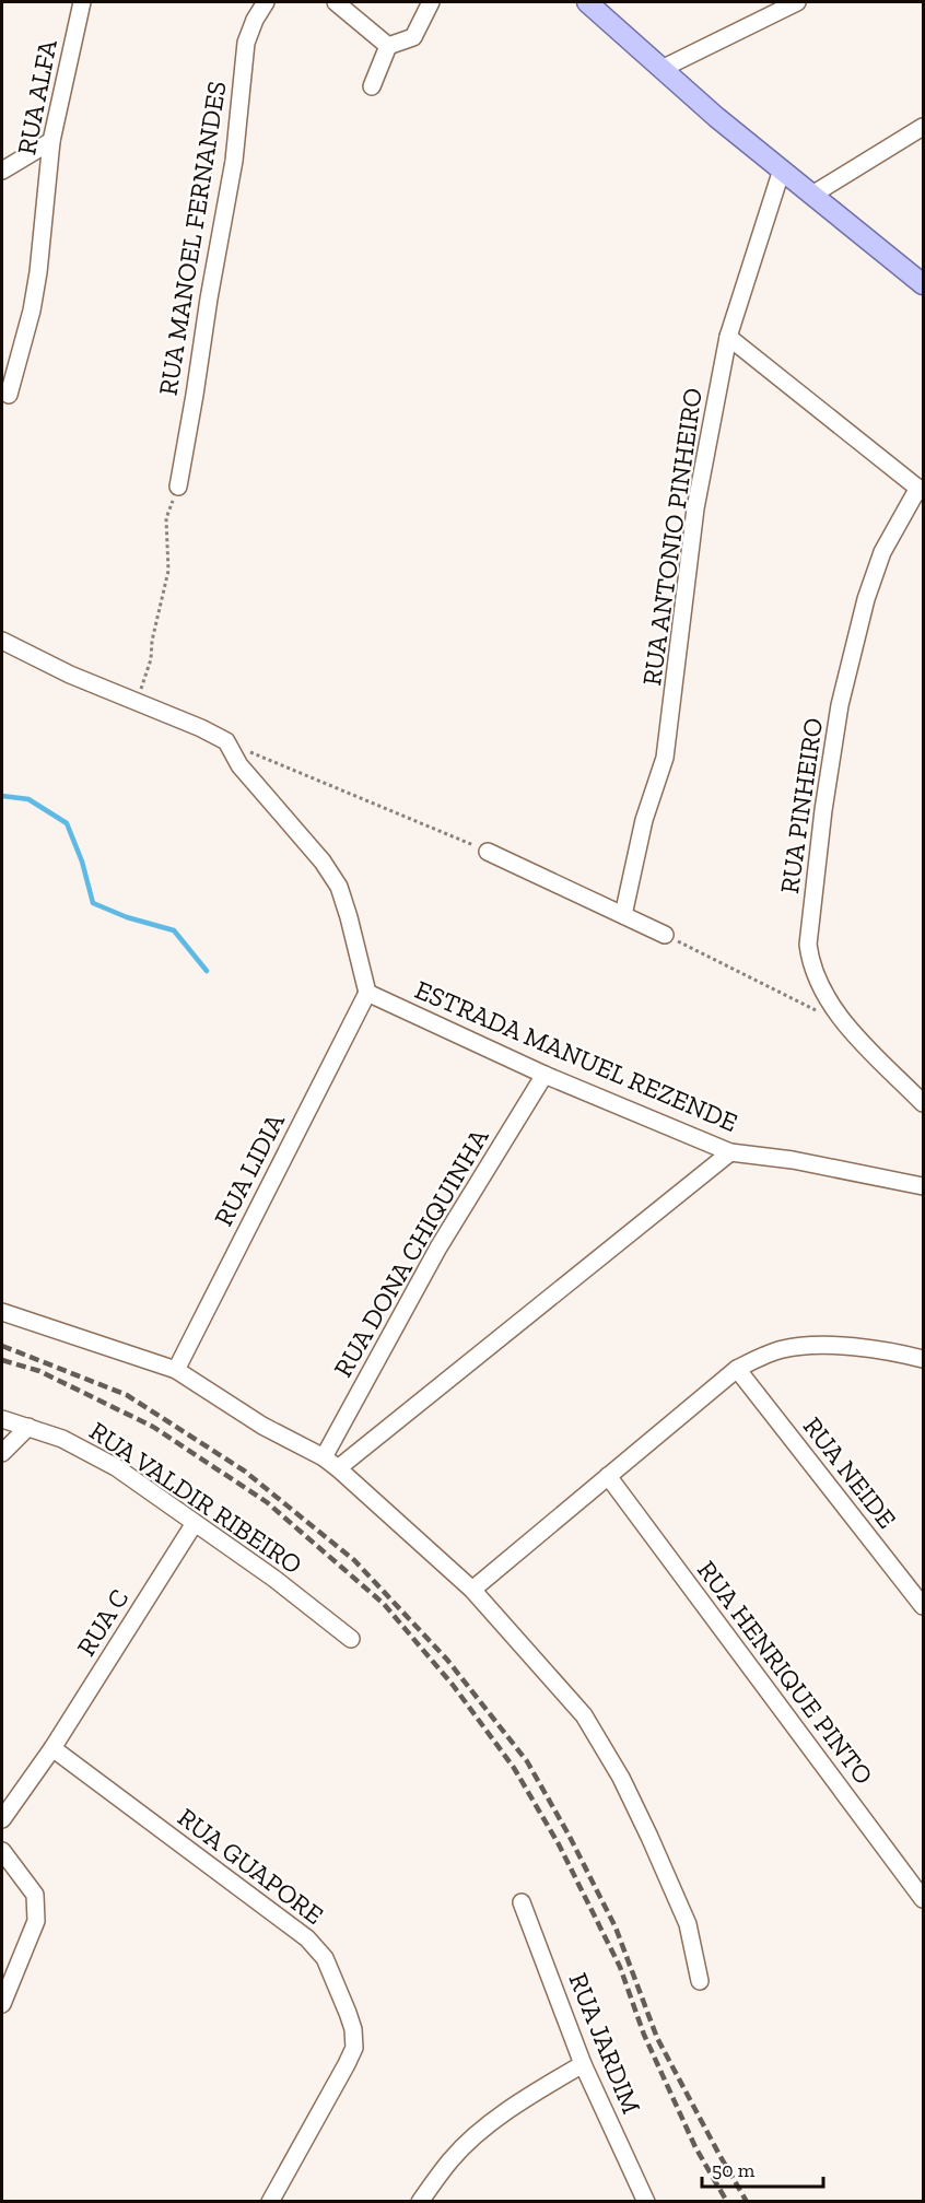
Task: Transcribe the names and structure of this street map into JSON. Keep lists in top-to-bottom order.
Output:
{
  "streets": {
    "street": [
      "RUA ALFA",
      "RUA MANOEL FERNANDES",
      "RUA ANTONIO PINHEIRO",
      "RUA PINHEIRO",
      "ESTRADA MANUEL REZENDE",
      "RUA LIDIA",
      "RUA DONA CHIQUINHA",
      "RUA NEIDE",
      "RUA VALDIR RIBEIRO",
      "RUA C",
      "RUA HENRIQUE PINTO",
      "RUA GUAPORE",
      "RUA JARDIM"
    ]
  },
  "crossings": [
    ["ESTRADA MANUEL REZENDE", "RUA LIDIA"],
    ["ESTRADA MANUEL REZENDE", "RUA DONA CHIQUINHA"],
    ["RUA VALDIR RIBEIRO", "RUA C"],
    ["RUA C", "RUA GUAPORE"]
  ],
  "scale_bar": "50 m"
}
